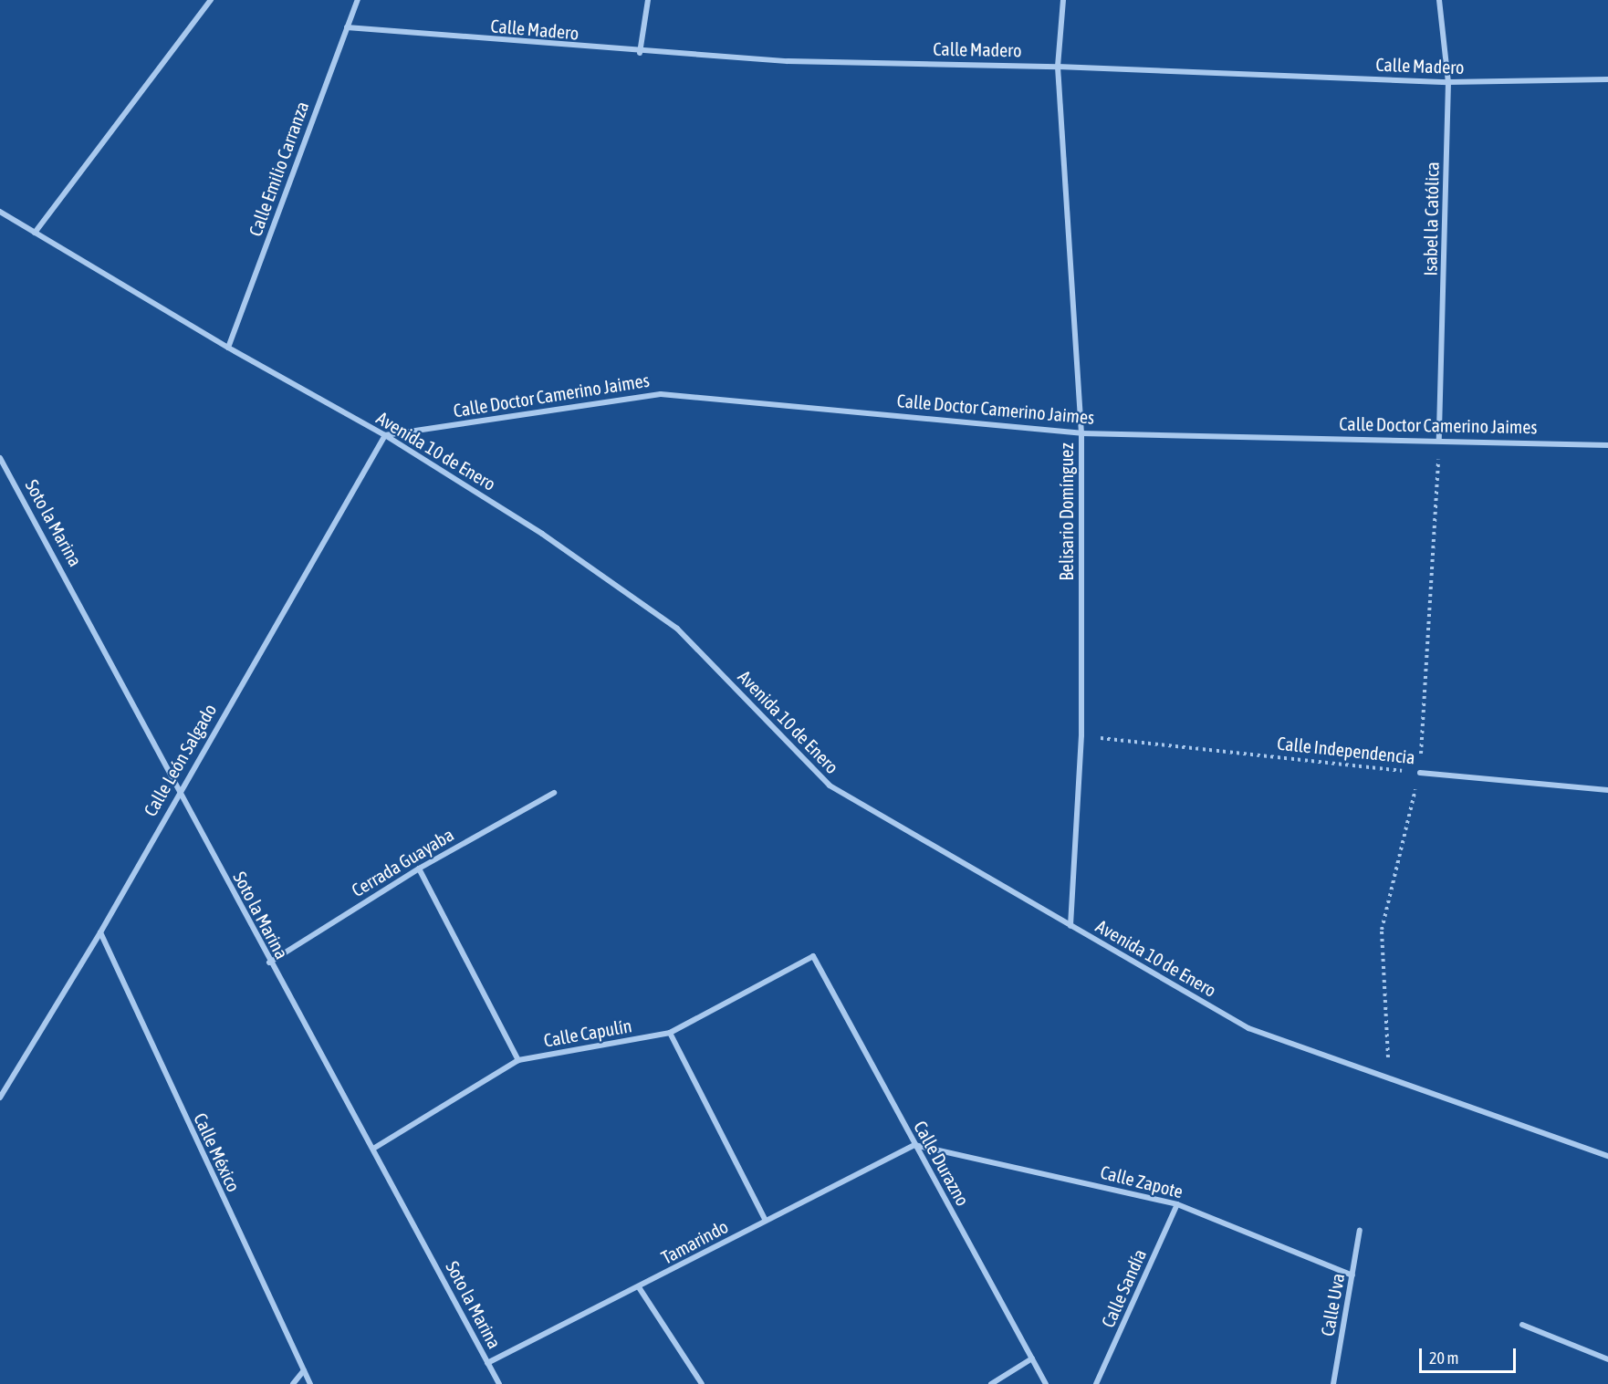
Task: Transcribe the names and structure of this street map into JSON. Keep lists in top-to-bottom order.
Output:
{
  "streets": {
    "street": [
      "Calle Madero",
      "Calle Emilio Carranza",
      "Isabel la Católica",
      "Calle Doctor Camerino Jaimes",
      "Avenida 10 de Enero",
      "Belisario Domínguez",
      "Soto la Marina",
      "Calle Independencia",
      "Calle León Salgado",
      "Cerrada Guayaba",
      "Calle Capulín",
      "Calle México",
      "Calle Durazno",
      "Calle Zapote",
      "Tamarindo",
      "Calle Sandía",
      "Calle Uva"
    ]
  },
  "crossings": [
    ["Calle Madero", "Calle Emilio Carranza"],
    ["Calle Madero", "Isabel la Católica"],
    ["Calle Madero", "Belisario Domínguez"],
    ["Calle Emilio Carranza", "Avenida 10 de Enero"],
    ["Isabel la Católica", "Calle Doctor Camerino Jaimes"],
    ["Calle Doctor Camerino Jaimes", "Avenida 10 de Enero"],
    ["Calle Doctor Camerino Jaimes", "Belisario Domínguez"],
    ["Calle Doctor Camerino Jaimes", "Calle León Salgado"],
    ["Avenida 10 de Enero", "Belisario Domínguez"],
    ["Avenida 10 de Enero", "Calle León Salgado"],
    ["Belisario Domínguez", "Calle Independencia"],
    ["Soto la Marina", "Calle León Salgado"],
    ["Soto la Marina", "Cerrada Guayaba"],
    ["Soto la Marina", "Calle Capulín"],
    ["Soto la Marina", "Tamarindo"],
    ["Calle León Salgado", "Calle México"],
    ["Calle Capulín", "Calle Durazno"],
    ["Calle Durazno", "Calle Zapote"],
    ["Calle Durazno", "Tamarindo"],
    ["Calle Zapote", "Tamarindo"],
    ["Calle Zapote", "Calle Sandía"],
    ["Calle Zapote", "Calle Uva"]
  ],
  "scale_bar": "20 m"
}
